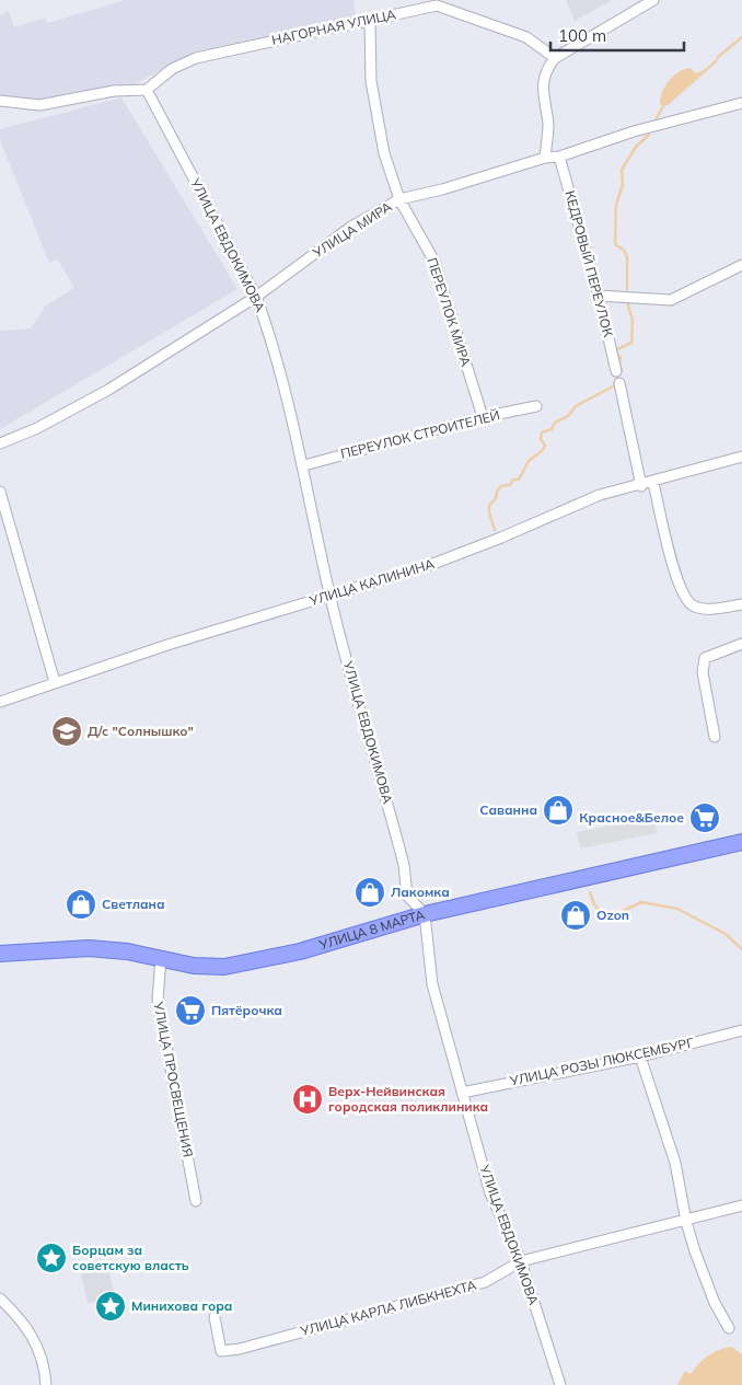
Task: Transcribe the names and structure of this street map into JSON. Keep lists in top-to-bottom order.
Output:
{
  "streets": {
    "main road": ["УЛИЦА 8 МАРТА"],
    "street": [
      "НАГОРНАЯ УЛИЦА",
      "УЛИЦА МИРА",
      "УЛИЦА ЕВДОКИМОВА",
      "КЕДРОВЫЙ ПЕРЕУЛОК",
      "ПЕРЕУЛОК МИРА",
      "ПЕРЕУЛОК СТРОИТЕЛЕЙ",
      "УЛИЦА КАЛИНИНА",
      "УЛИЦА РОЗЫ ЛЮКСЕМБУРГ",
      "УЛИЦА ПРОСВЕЩЕНИЯ",
      "УЛИЦА КАРЛА ЛИБКНЕХТА"
    ]
  },
  "crossings": [
    ["НАГОРНАЯ УЛИЦА", "УЛИЦА ЕВДОКИМОВА"],
    ["НАГОРНАЯ УЛИЦА", "ПЕРЕУЛОК МИРА"],
    ["УЛИЦА МИРА", "УЛИЦА ЕВДОКИМОВА"],
    ["УЛИЦА МИРА", "КЕДРОВЫЙ ПЕРЕУЛОК"],
    ["УЛИЦА МИРА", "ПЕРЕУЛОК МИРА"],
    ["УЛИЦА ЕВДОКИМОВА", "ПЕРЕУЛОК СТРОИТЕЛЕЙ"],
    ["УЛИЦА ЕВДОКИМОВА", "УЛИЦА КАЛИНИНА"],
    ["УЛИЦА ЕВДОКИМОВА", "УЛИЦА 8 МАРТА"],
    ["УЛИЦА ЕВДОКИМОВА", "УЛИЦА РОЗЫ ЛЮКСЕМБУРГ"],
    ["УЛИЦА ЕВДОКИМОВА", "УЛИЦА КАРЛА ЛИБКНЕХТА"],
    ["ПЕРЕУЛОК МИРА", "ПЕРЕУЛОК СТРОИТЕЛЕЙ"],
    ["УЛИЦА 8 МАРТА", "УЛИЦА ПРОСВЕЩЕНИЯ"]
  ],
  "places": {
    "school or university": ["Д/с \"Солнышко\""],
    "shop": [
      "Саванна",
      "Лакомка",
      "Светлана",
      "Ozon"
    ],
    "supermarket": ["Красное&Белое", "Пятёрочка"],
    "hospital": ["Верх-Нейвинская городская поликлиника"],
    "place": ["Борцам за советскую власть", "Минихова гора"]
  },
  "scale_bar": "100 m"
}
